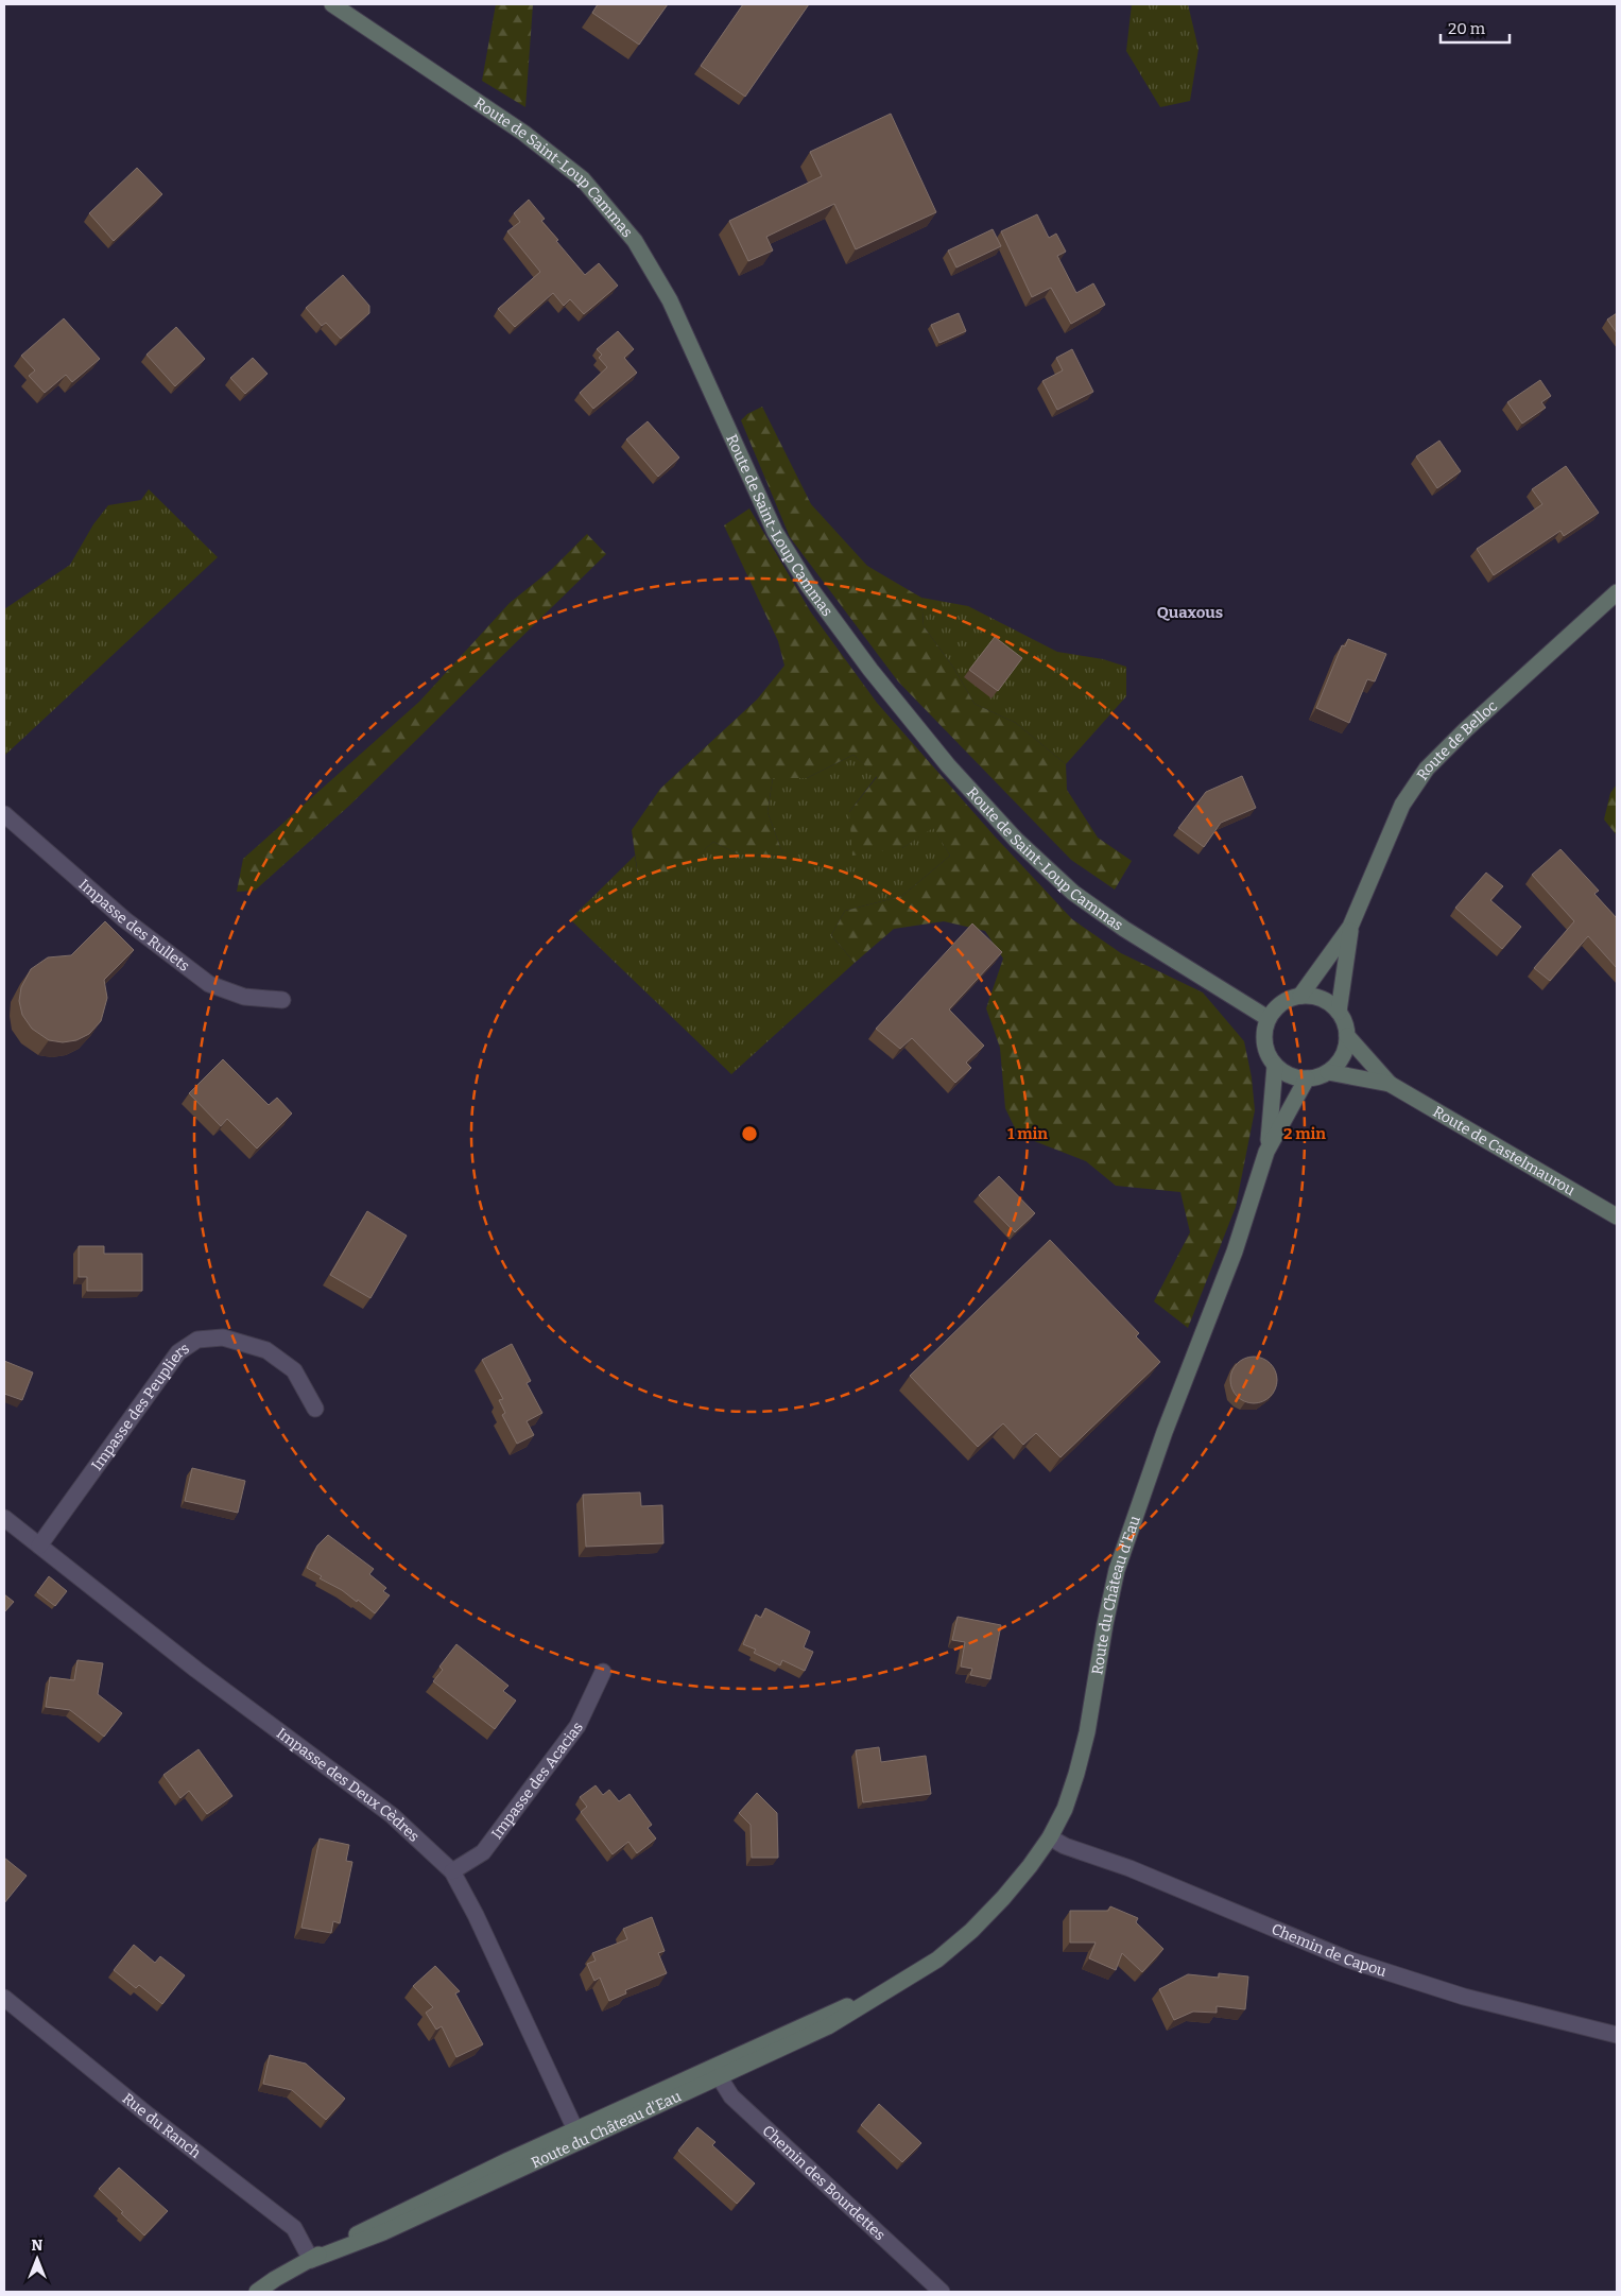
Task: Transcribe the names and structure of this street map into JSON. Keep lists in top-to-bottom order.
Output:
{
  "streets": {
    "street": [
      "Route de Saint-Loup Cammas",
      "Route de Belloc",
      "Impasse des Rullets",
      "Route de Castelmaurou",
      "Impasse des Peupliers",
      "Route du Château d'Eau",
      "Impasse des Acacias",
      "Impasse des Deux Cèdres",
      "Chemin de Capou",
      "Rue du Ranch",
      "Chemin des Bourdettes"
    ]
  },
  "crossings": [
    ["Route de Saint-Loup Cammas", "Route de Belloc"],
    ["Route de Saint-Loup Cammas", "Route de Castelmaurou"],
    ["Route de Saint-Loup Cammas", "Route du Château d'Eau"],
    ["Route de Belloc", "Route de Castelmaurou"],
    ["Route de Belloc", "Route du Château d'Eau"],
    ["Route de Castelmaurou", "Route du Château d'Eau"],
    ["Impasse des Peupliers", "Impasse des Deux Cèdres"],
    ["Route du Château d'Eau", "Impasse des Deux Cèdres"],
    ["Route du Château d'Eau", "Chemin de Capou"],
    ["Route du Château d'Eau", "Rue du Ranch"],
    ["Route du Château d'Eau", "Chemin des Bourdettes"],
    ["Impasse des Acacias", "Impasse des Deux Cèdres"]
  ],
  "districts": ["Quaxous"],
  "scale_bar": "20 m",
  "north": "top",
  "rings": ["1 min", "2 min"]
}
